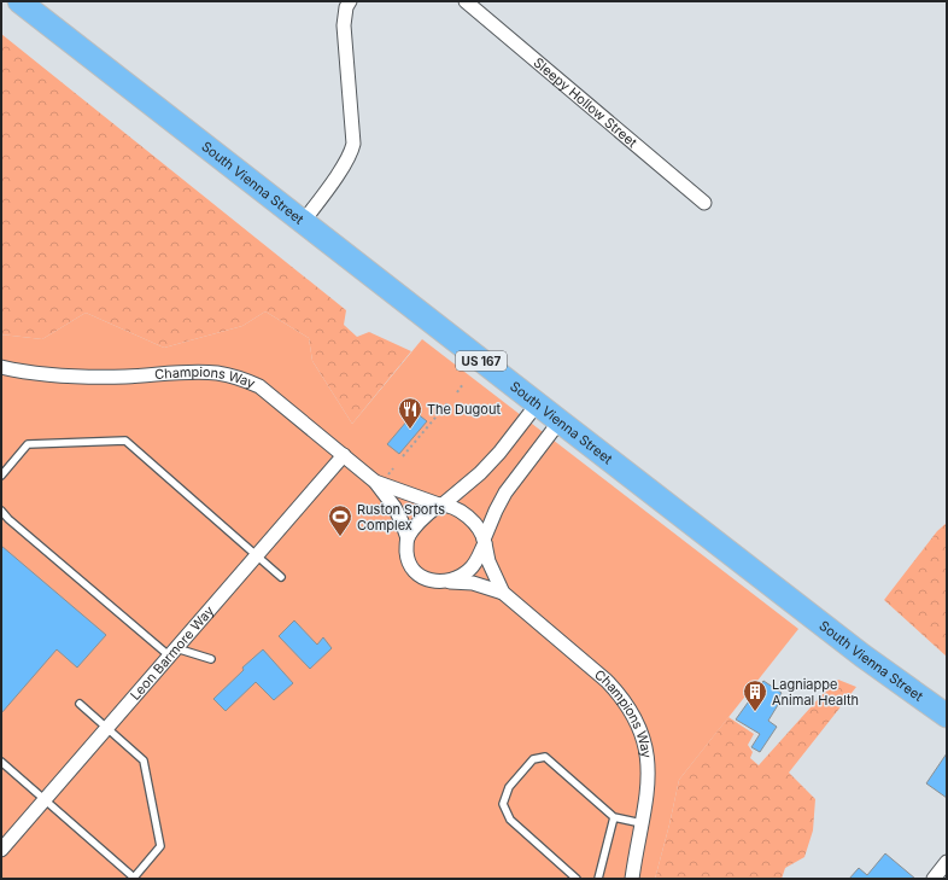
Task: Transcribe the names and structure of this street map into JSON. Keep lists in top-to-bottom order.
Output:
{
  "streets": {
    "highway": ["South Vienna Street", "US 167"],
    "street": ["Sleepy Hollow Street", "Champions Way", "Leon Barmore Way"]
  },
  "crossings": [
    ["Champions Way", "Leon Barmore Way"]
  ],
  "places": {
    "restaurant": ["The Dugout"],
    "sports": ["Ruston Sports Complex"],
    "building": ["Lagniappe Animal Health"]
  }
}
